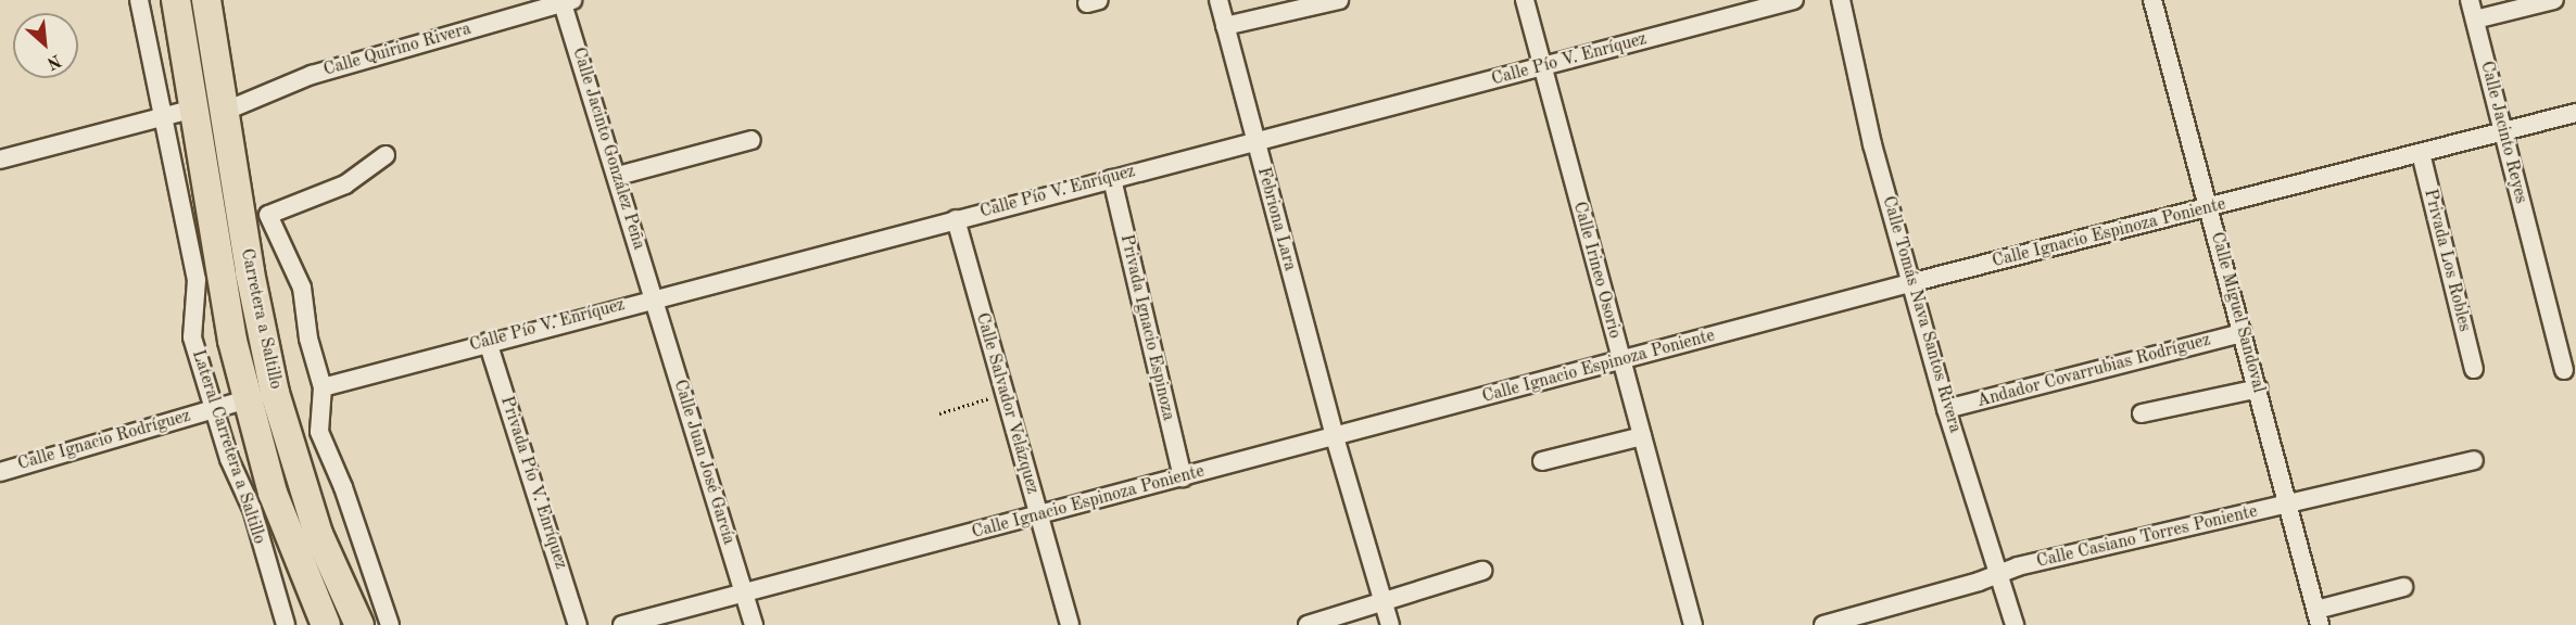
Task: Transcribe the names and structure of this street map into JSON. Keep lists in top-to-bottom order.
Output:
{
  "streets": {
    "main road": ["Carretera a Saltillo"],
    "street": [
      "Calle Quirino Rivera",
      "Calle Pío V. Enríquez",
      "Calle Jacinto Reyes",
      "Calle Jacinto González Peña",
      "Febriona Lara",
      "Calle Ignacio Espinoza Poniente",
      "Privada Los Robles",
      "Calle Irineo Osorio",
      "Calle Miguel Sandoval",
      "Calle Tomás Nava Santos Rivera",
      "Privada Ignacio Espinoza",
      "Andador Covarrubias Rodríguez",
      "Calle Salvador Velázquez",
      "Calle Ignacio Rodríguez",
      "Lateral Carretera a Saltillo",
      "Calle Juan José García",
      "Privada Pío V. Enríquez",
      "Calle Casiano Torres Poniente"
    ]
  },
  "crossings": [
    ["Calle Quirino Rivera", "Calle Jacinto González Peña"],
    ["Calle Quirino Rivera", "Carretera a Saltillo"],
    ["Calle Pío V. Enríquez", "Calle Jacinto González Peña"],
    ["Calle Pío V. Enríquez", "Febriona Lara"],
    ["Calle Pío V. Enríquez", "Calle Irineo Osorio"],
    ["Calle Pío V. Enríquez", "Privada Ignacio Espinoza"],
    ["Calle Pío V. Enríquez", "Calle Salvador Velázquez"],
    ["Calle Pío V. Enríquez", "Calle Juan José García"],
    ["Calle Pío V. Enríquez", "Privada Pío V. Enríquez"],
    ["Calle Jacinto Reyes", "Calle Ignacio Espinoza Poniente"],
    ["Calle Jacinto González Peña", "Calle Juan José García"],
    ["Febriona Lara", "Calle Ignacio Espinoza Poniente"],
    ["Calle Ignacio Espinoza Poniente", "Privada Los Robles"],
    ["Calle Ignacio Espinoza Poniente", "Calle Irineo Osorio"],
    ["Calle Ignacio Espinoza Poniente", "Calle Miguel Sandoval"],
    ["Calle Ignacio Espinoza Poniente", "Calle Tomás Nava Santos Rivera"],
    ["Calle Ignacio Espinoza Poniente", "Privada Ignacio Espinoza"],
    ["Calle Ignacio Espinoza Poniente", "Calle Salvador Velázquez"],
    ["Calle Ignacio Espinoza Poniente", "Calle Juan José García"],
    ["Calle Miguel Sandoval", "Andador Covarrubias Rodríguez"],
    ["Calle Miguel Sandoval", "Calle Casiano Torres Poniente"],
    ["Calle Tomás Nava Santos Rivera", "Andador Covarrubias Rodríguez"],
    ["Calle Tomás Nava Santos Rivera", "Calle Casiano Torres Poniente"],
    ["Carretera a Saltillo", "Calle Ignacio Rodríguez"],
    ["Calle Ignacio Rodríguez", "Lateral Carretera a Saltillo"]
  ],
  "north": "bottom right"
}
